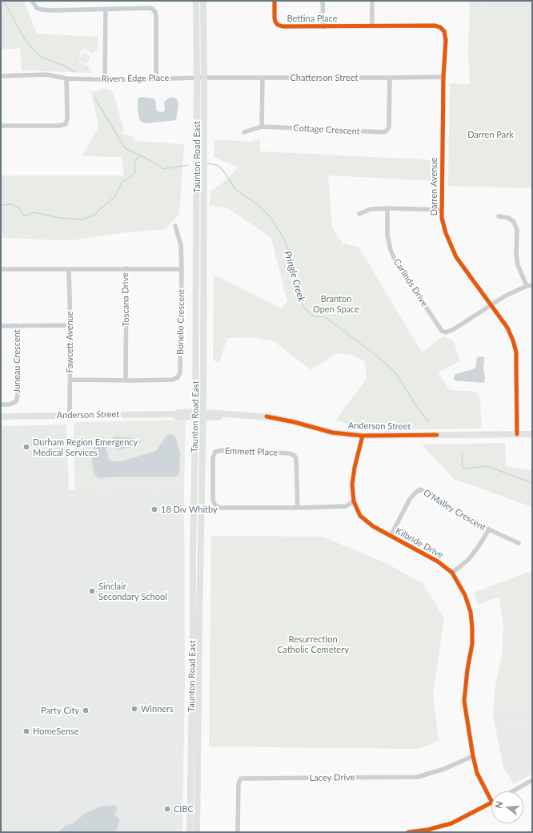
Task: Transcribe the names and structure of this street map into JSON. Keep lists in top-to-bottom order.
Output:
{
  "streets": {
    "main road": ["Taunton Road East", "Anderson Street"],
    "street": [
      "Bettina Place",
      "Chatterson Street",
      "Rivers Edge Place",
      "Cottage Crescent",
      "Darren Avenue",
      "Carlinds Drive",
      "Toscana Drive",
      "Bonello Crescent",
      "Fawcett Avenue",
      "Juneau Crescent",
      "Emmett Place",
      "O'Malley Crescent",
      "Kilbride Drive",
      "Lacey Drive"
    ]
  },
  "crossings": [
    ["Bettina Place", "Darren Avenue"],
    ["Chatterson Street", "Rivers Edge Place"],
    ["Chatterson Street", "Cottage Crescent"],
    ["Chatterson Street", "Taunton Road East"],
    ["Chatterson Street", "Darren Avenue"],
    ["Rivers Edge Place", "Taunton Road East"],
    ["Taunton Road East", "Anderson Street"],
    ["Darren Avenue", "Carlinds Drive"],
    ["Darren Avenue", "Anderson Street"],
    ["Toscana Drive", "Bonello Crescent"],
    ["Toscana Drive", "Fawcett Avenue"],
    ["Fawcett Avenue", "Anderson Street"],
    ["Anderson Street", "Kilbride Drive"],
    ["Emmett Place", "Kilbride Drive"],
    ["O'Malley Crescent", "Kilbride Drive"],
    ["Kilbride Drive", "Lacey Drive"]
  ],
  "water": ["Pringle Creek"],
  "parks": ["Darren Park", "Branton Open Space", "Resurrection Catholic Cemetery"],
  "places": [
    "Durham Region Emergency Medical Services",
    "18 Div Whitby",
    "Sinclair Secondary School",
    "Winners",
    "Party City",
    "HomeSense",
    "CIBC"
  ],
  "north": "left"
}
